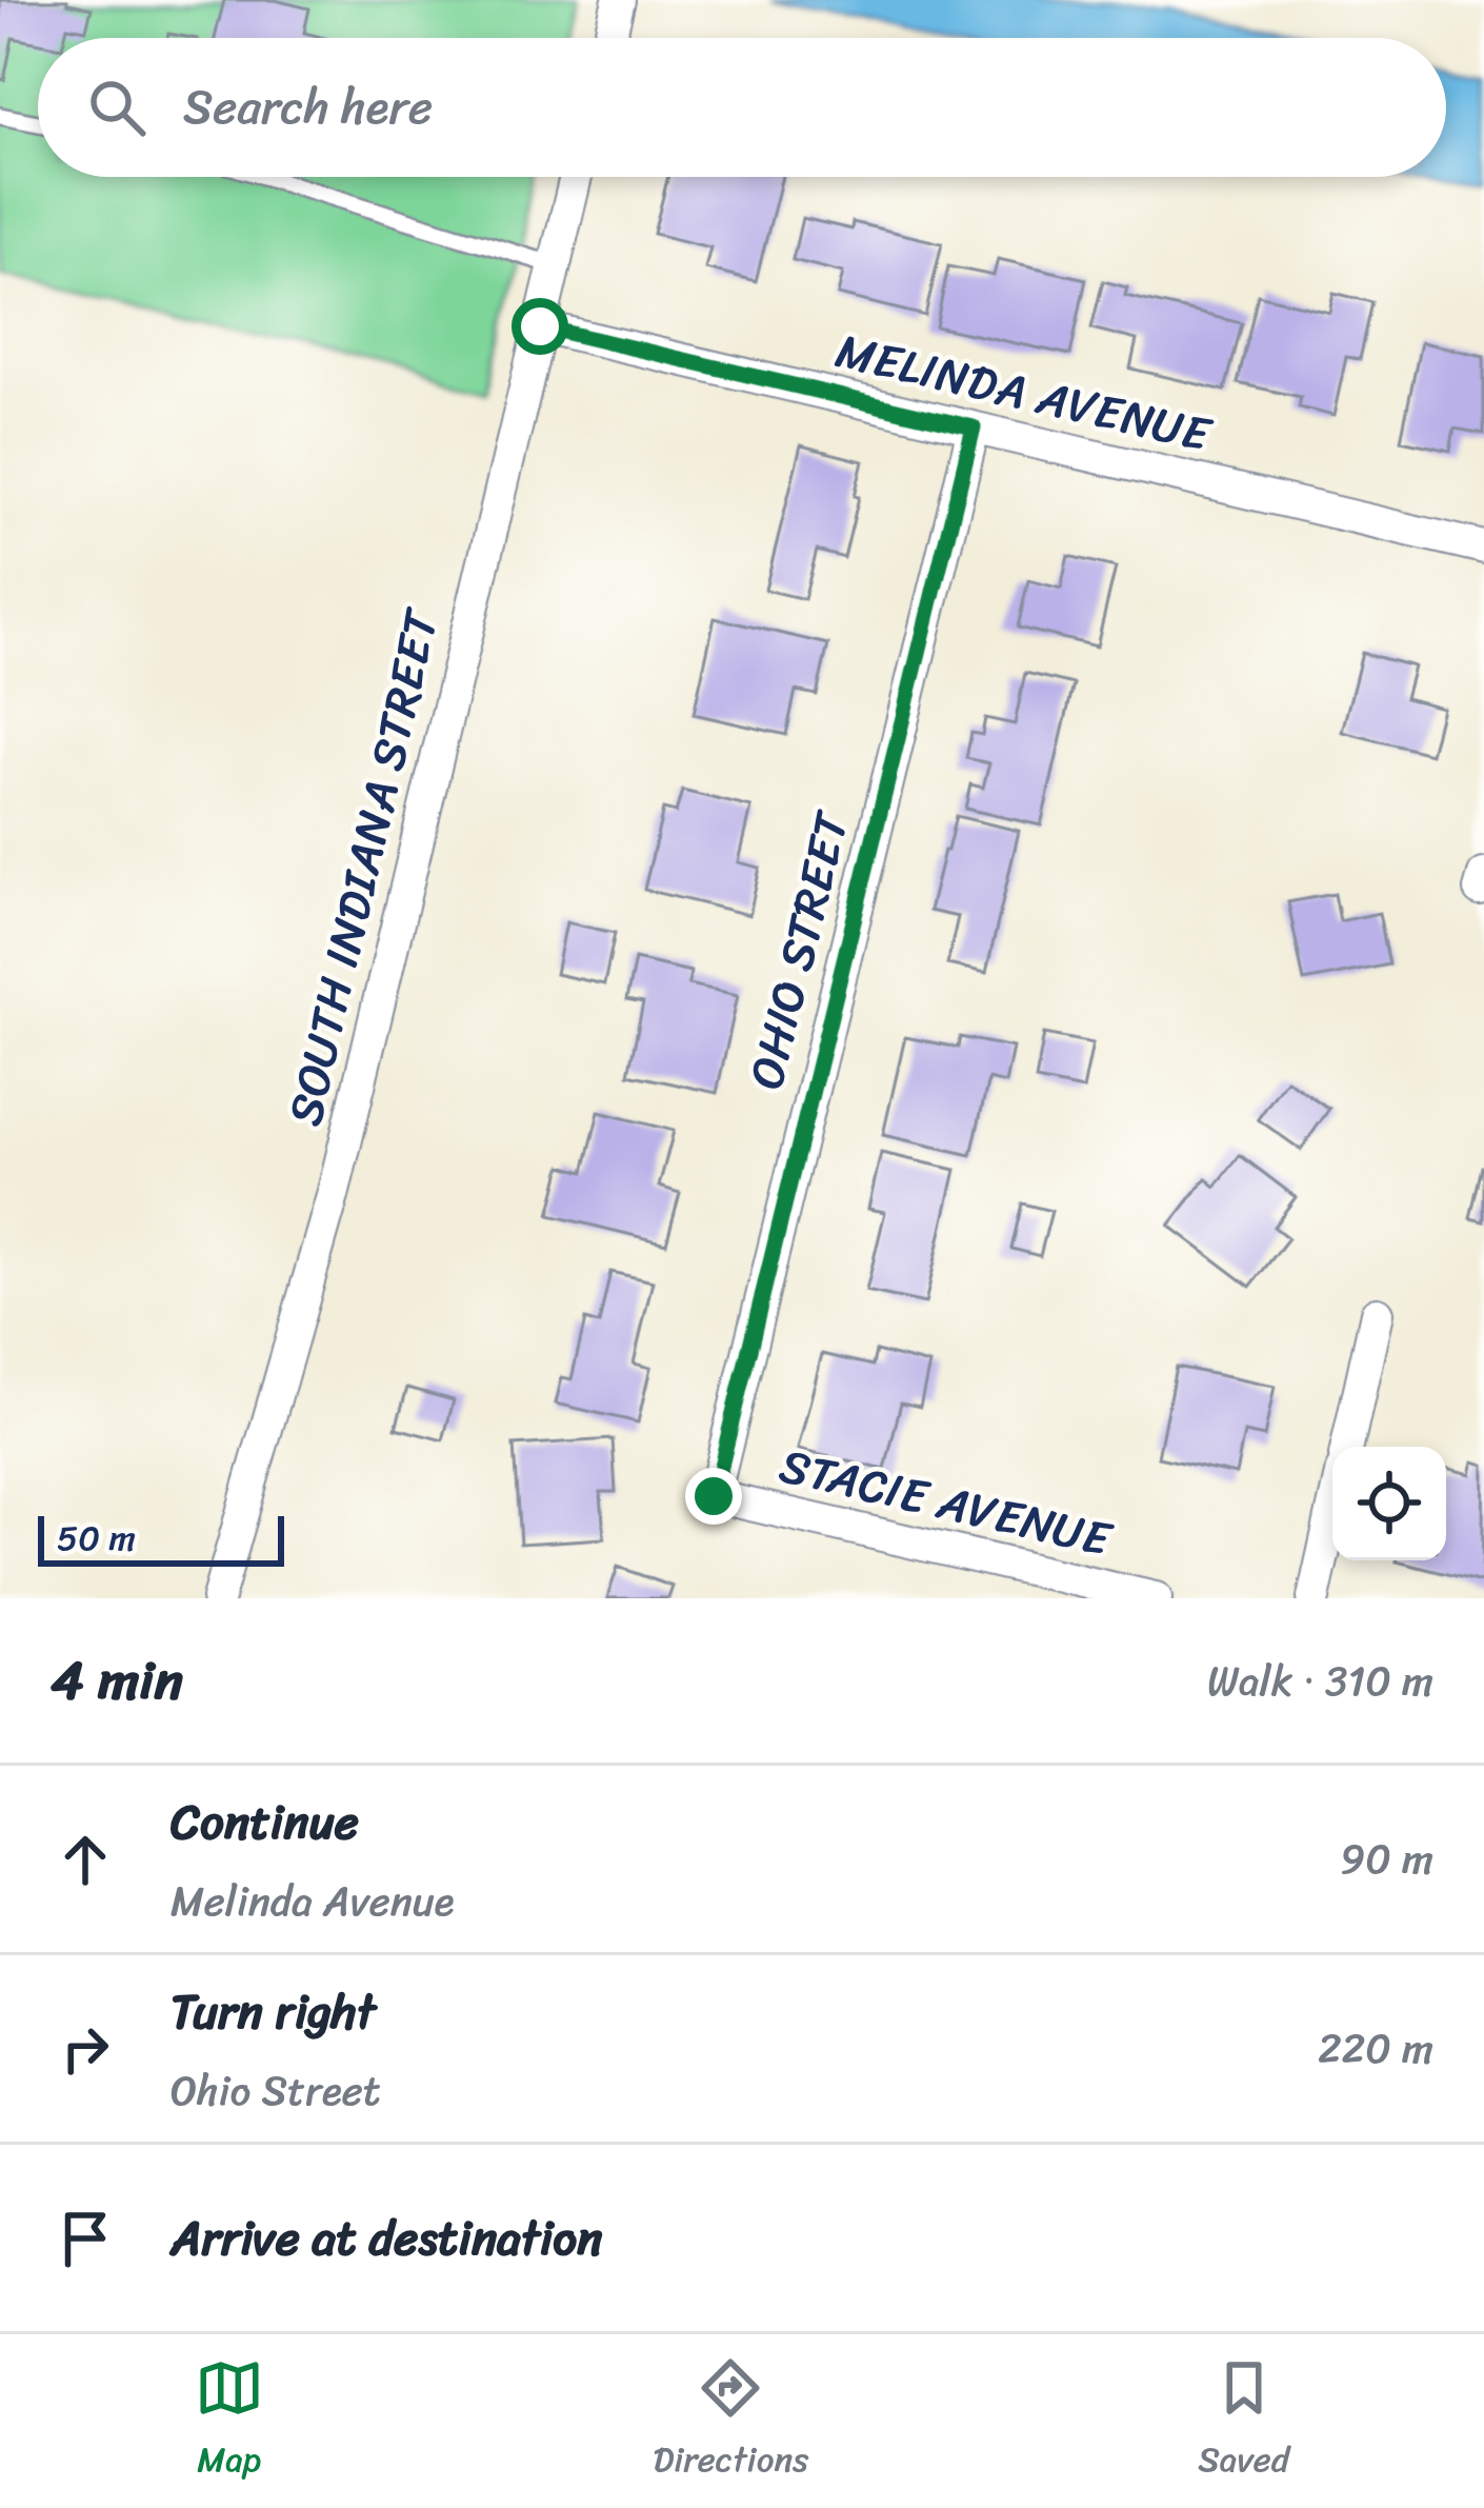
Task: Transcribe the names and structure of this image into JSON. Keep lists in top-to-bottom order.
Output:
{
  "streets": {
    "street": [
      "MELINDA AVENUE",
      "SOUTH INDIANA STREET",
      "OHIO STREET",
      "STACIE AVENUE"
    ]
  },
  "crossings": [
    ["MELINDA AVENUE", "SOUTH INDIANA STREET"],
    ["MELINDA AVENUE", "OHIO STREET"],
    ["OHIO STREET", "STACIE AVENUE"]
  ],
  "scale_bar": "50 m",
  "page": {
    "search": "Search here",
    "scale": "50 m",
    "heading": ["4 min", "Walk · 310 m"],
    "list": [
      ["Continue", "Melinda Avenue", "90 m"],
      ["Turn right", "Ohio Street", "220 m"],
      "Arrive at destination"
    ],
    "nav": ["Map", "Directions", "Saved"]
  }
}
